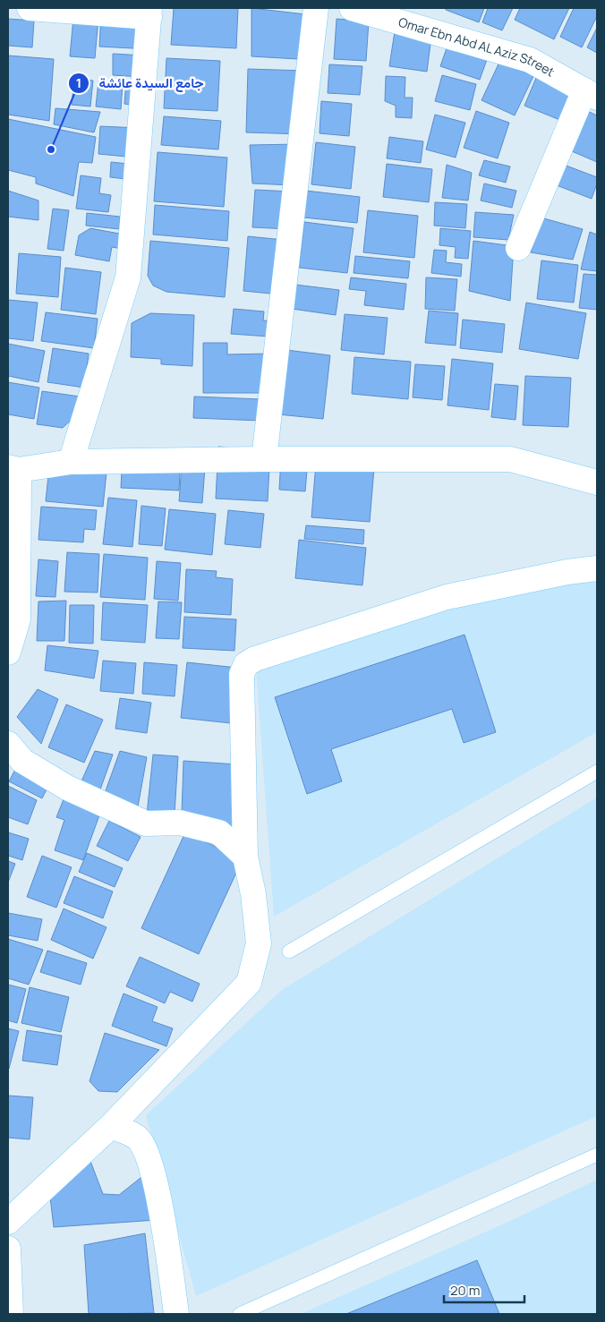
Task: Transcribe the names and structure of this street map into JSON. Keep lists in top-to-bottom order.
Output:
{
  "streets": {
    "street": ["Omar Ebn Abd AL Aziz Street"]
  },
  "places": ["جامع السيدة عائشة"],
  "scale_bar": "20 m"
}
